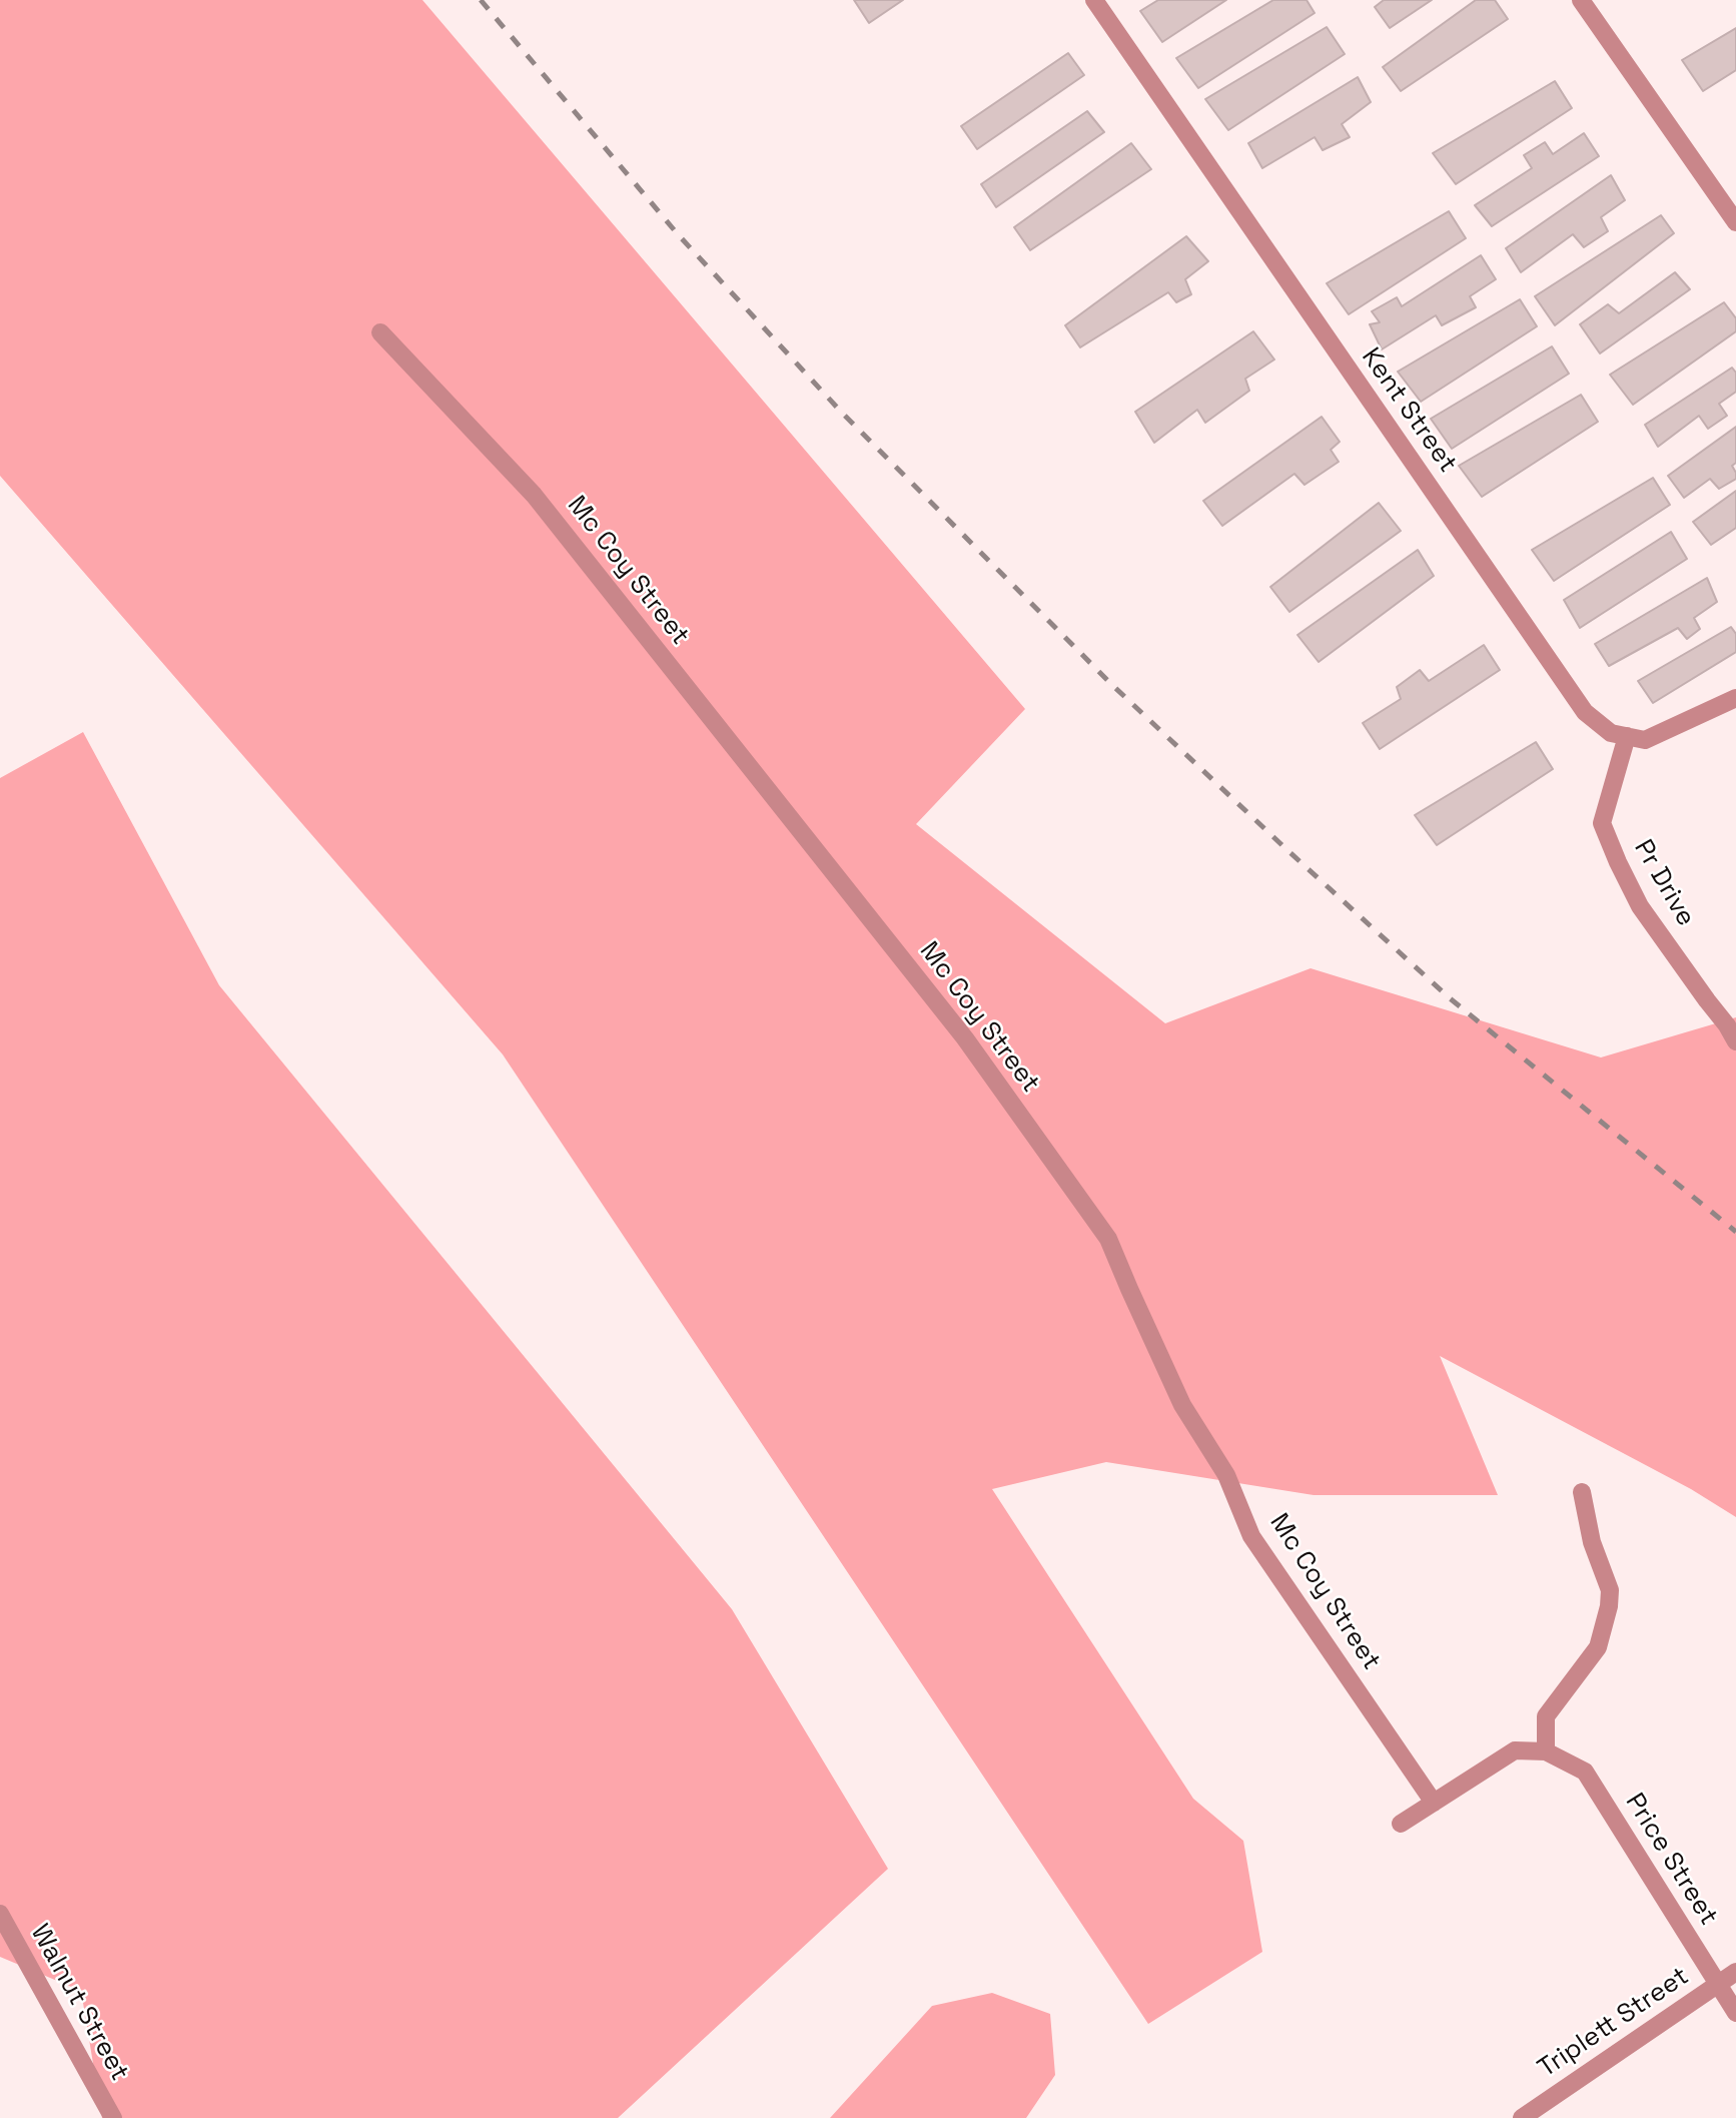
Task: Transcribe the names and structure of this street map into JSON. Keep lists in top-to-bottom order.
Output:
{
  "streets": {
    "street": [
      "Kent Street",
      "Mc Coy Street",
      "Pr Drive",
      "Price Street",
      "Walnut Street",
      "Triplett Street"
    ]
  },
  "crossings": [
    ["Kent Street", "Pr Drive"],
    ["Price Street", "Triplett Street"]
  ]
}
